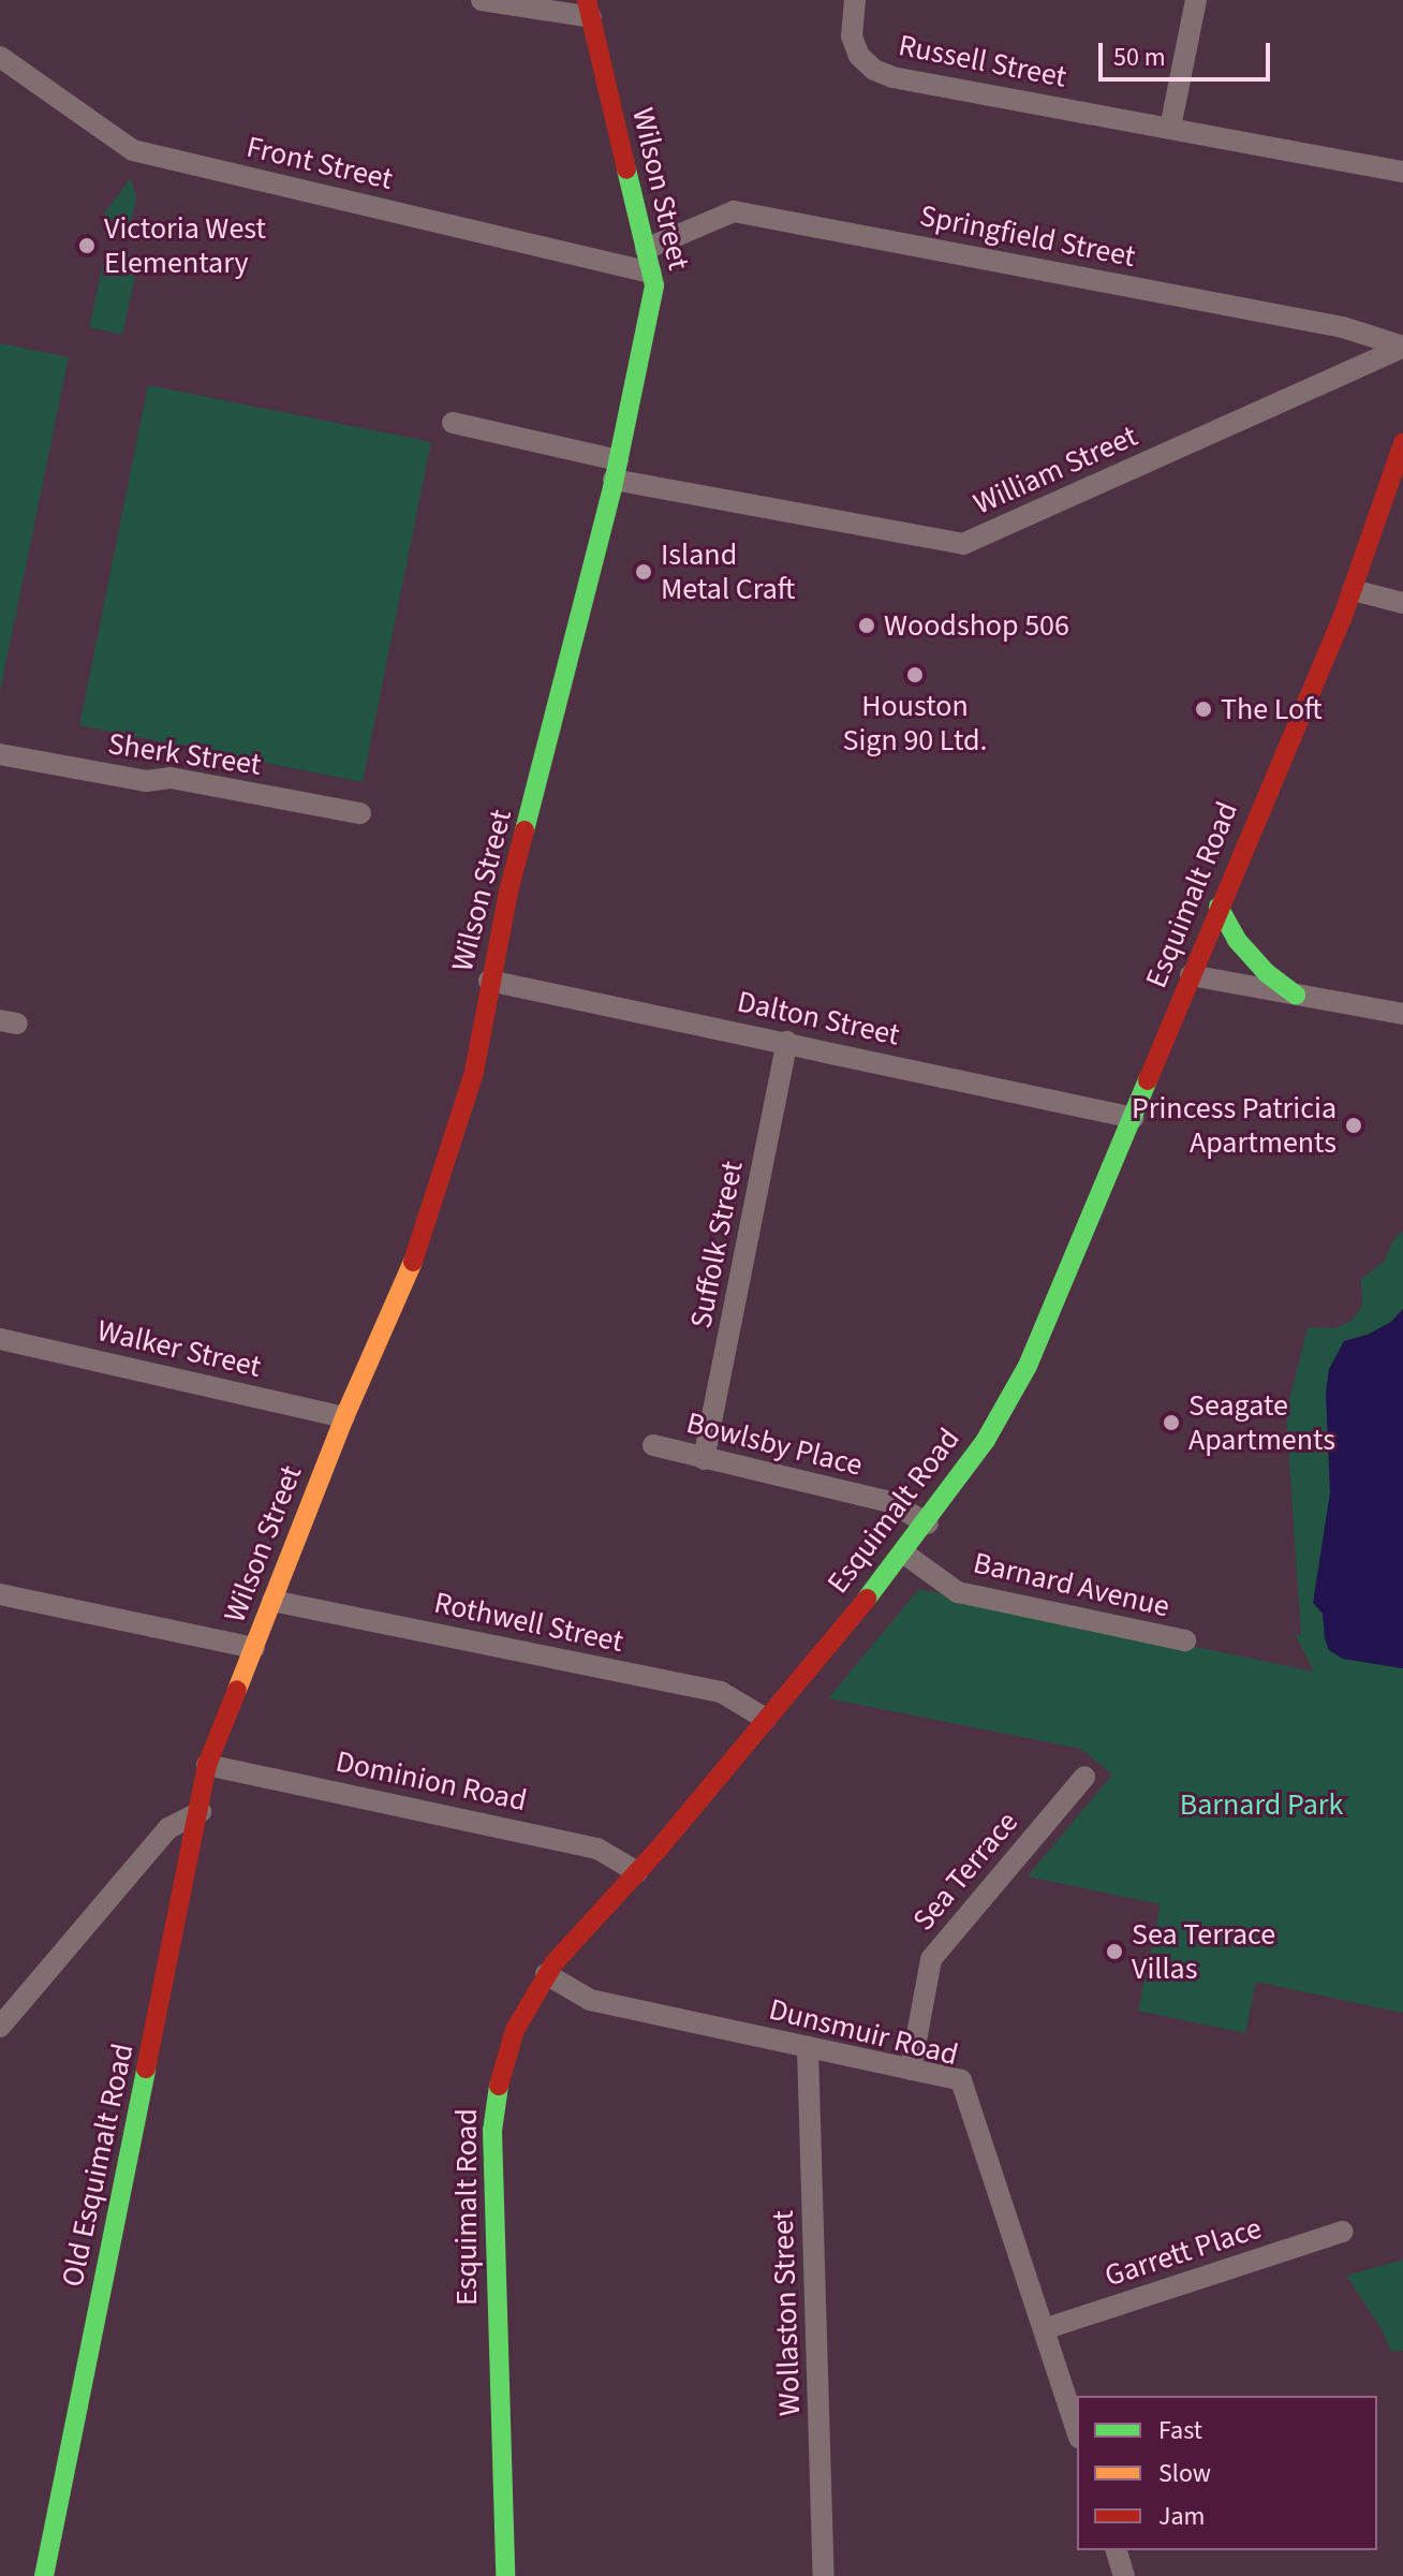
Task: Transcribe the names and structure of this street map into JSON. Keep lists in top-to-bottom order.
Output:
{
  "streets": {
    "street": [
      "Russell Street",
      "Front Street",
      "Wilson Street",
      "Springfield Street",
      "William Street",
      "Sherk Street",
      "Esquimalt Road",
      "Dalton Street",
      "Suffolk Street",
      "Walker Street",
      "Bowlsby Place",
      "Barnard Avenue",
      "Rothwell Street",
      "Dominion Road",
      "Sea Terrace",
      "Dunsmuir Road",
      "Old Esquimalt Road",
      "Garrett Place",
      "Wollaston Street"
    ]
  },
  "crossings": [
    ["Front Street", "Wilson Street"],
    ["Wilson Street", "Springfield Street"],
    ["Wilson Street", "William Street"],
    ["Wilson Street", "Dalton Street"],
    ["Wilson Street", "Walker Street"],
    ["Wilson Street", "Rothwell Street"],
    ["Wilson Street", "Dominion Road"],
    ["Wilson Street", "Old Esquimalt Road"],
    ["Springfield Street", "William Street"],
    ["Esquimalt Road", "Dalton Street"],
    ["Esquimalt Road", "Bowlsby Place"],
    ["Esquimalt Road", "Barnard Avenue"],
    ["Esquimalt Road", "Rothwell Street"],
    ["Esquimalt Road", "Dominion Road"],
    ["Esquimalt Road", "Dunsmuir Road"],
    ["Dalton Street", "Suffolk Street"],
    ["Suffolk Street", "Bowlsby Place"],
    ["Dominion Road", "Old Esquimalt Road"],
    ["Sea Terrace", "Dunsmuir Road"],
    ["Dunsmuir Road", "Garrett Place"],
    ["Dunsmuir Road", "Wollaston Street"]
  ],
  "parks": ["Barnard Park"],
  "places": [
    "Victoria West Elementary",
    "Island Metal Craft",
    "Woodshop 506",
    "Houston Sign 90 Ltd.",
    "The Loft",
    "Princess Patricia Apartments",
    "Seagate Apartments",
    "Sea Terrace Villas"
  ],
  "legend": ["Fast", "Slow", "Jam"],
  "scale_bar": "50 m"
}
